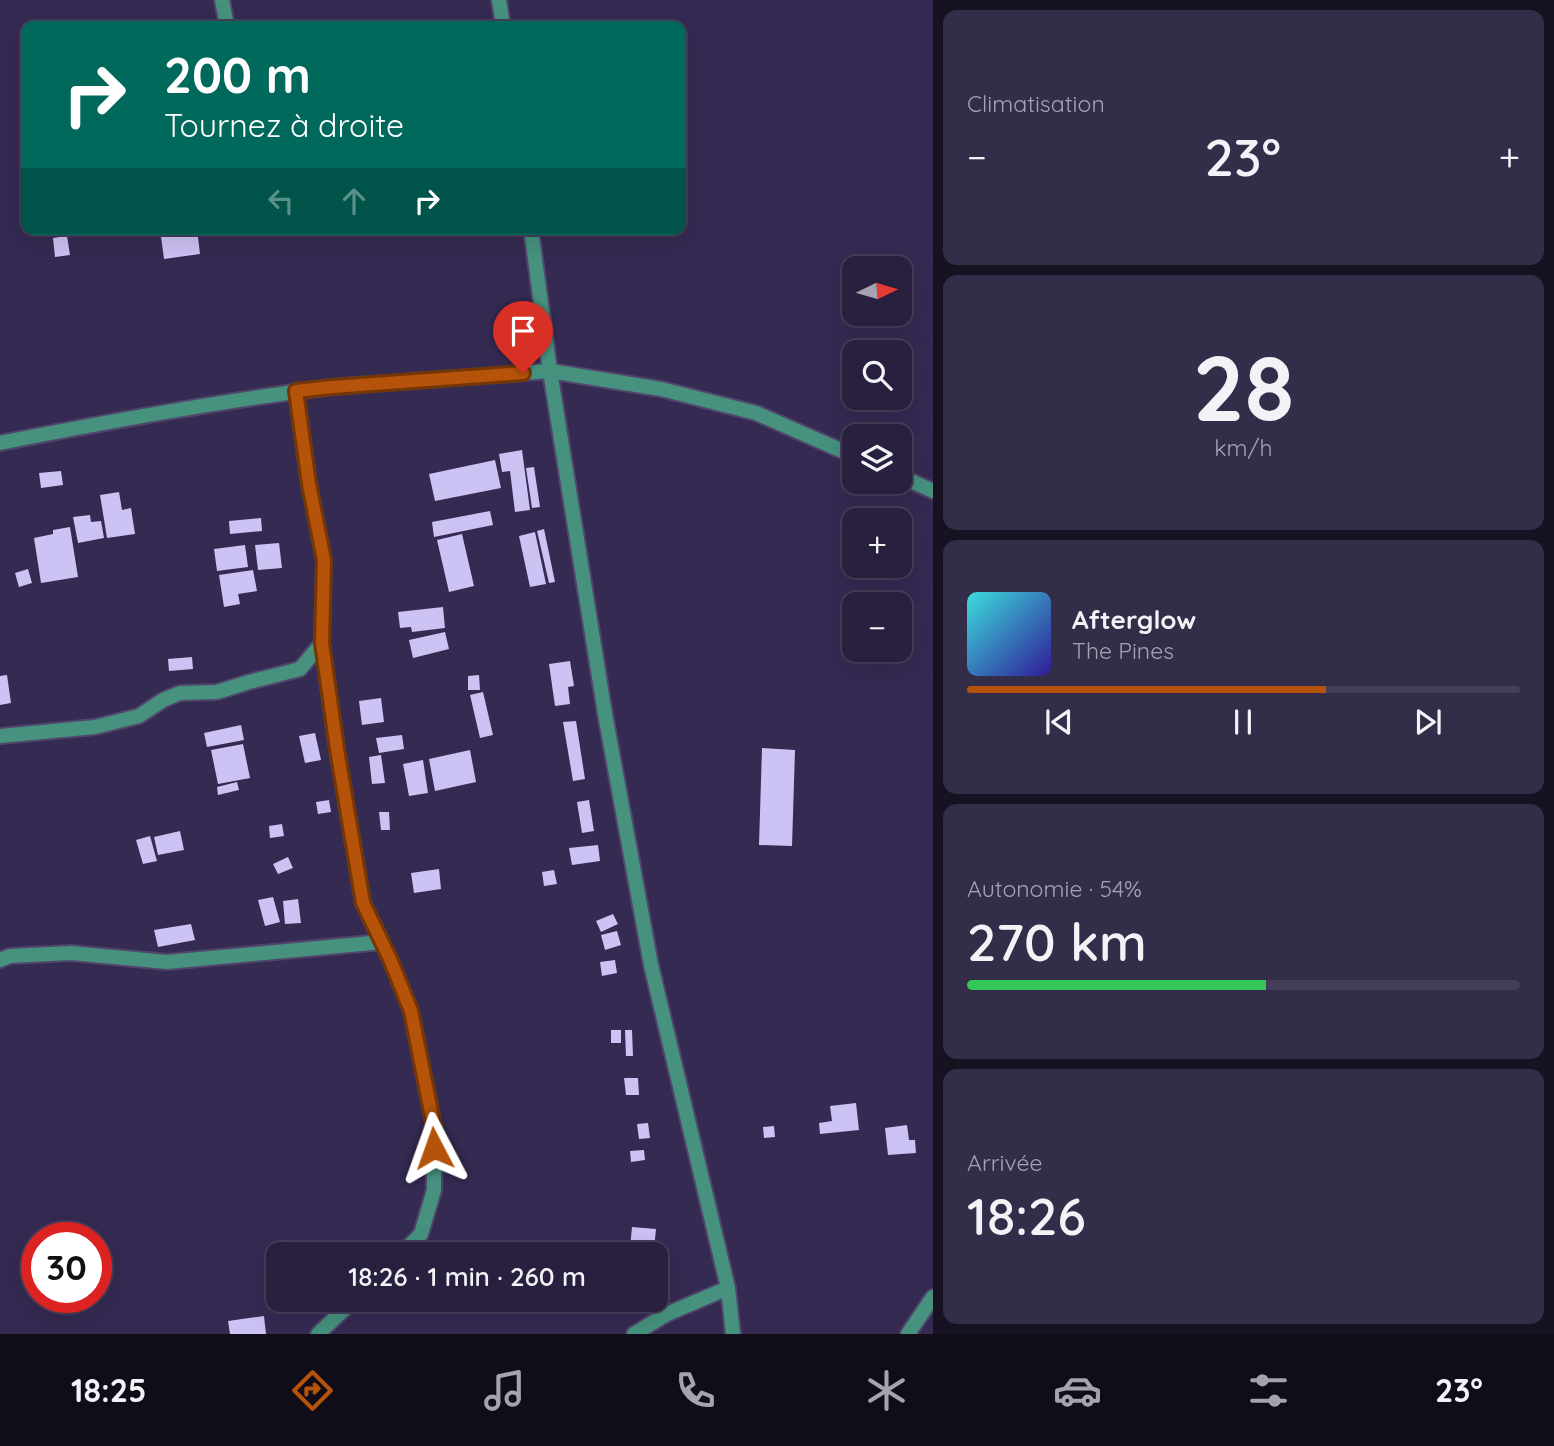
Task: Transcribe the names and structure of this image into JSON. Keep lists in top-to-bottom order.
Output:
{
  "north": "right",
  "page": {
    "tile": [
      "Climatisation",
      ["28", "km/h"],
      ["Autonomie · 54%", "270 km"],
      ["Arrivée", "18:26"]
    ],
    "turn": ["200 m", "Tournez à droite"],
    "heat": ["−", "23°", "+"],
    "map_buttons": ["+", "−"],
    "song": ["Afterglow", "The Pines"],
    "limit": "30",
    "trip": "18:26 · 1 min · 260 m",
    "tabs": ["18:25", "23°"]
  }
}
